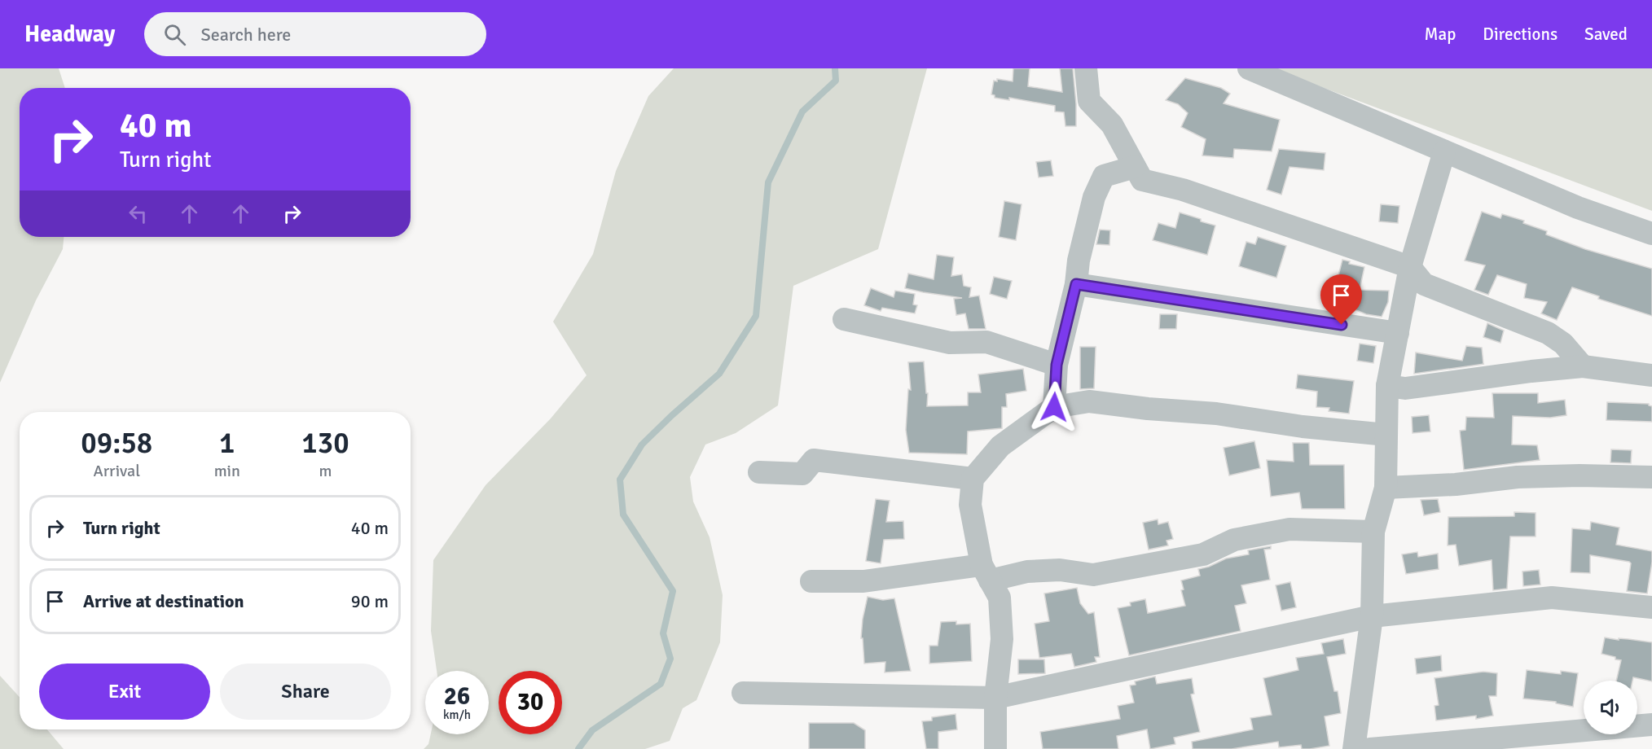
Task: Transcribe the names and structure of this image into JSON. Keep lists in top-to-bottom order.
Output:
{
  "page": {
    "header": "Headway",
    "search": "Search here",
    "nav": ["Map", "Directions", "Saved"],
    "turn": ["40 m", "Turn right"],
    "eta": [
      "09:58",
      "Arrival",
      "1",
      "min",
      "130",
      "m"
    ],
    "list": [
      {
        "name": "Turn right",
        "value": "40 m"
      },
      {
        "name": "Arrive at destination",
        "value": "90 m"
      }
    ],
    "buttons": ["Exit", "Share"],
    "speed": "26 km/h",
    "limit": "30"
  }
}
